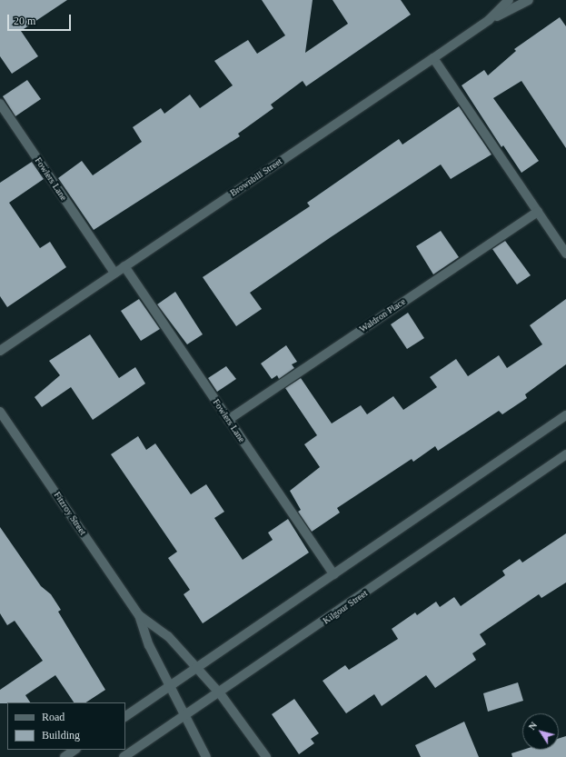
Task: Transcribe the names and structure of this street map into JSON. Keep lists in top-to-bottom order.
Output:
{
  "streets": {
    "street": [
      "Brownbill Street",
      "Fowlers Lane",
      "Waldron Place",
      "Fitzroy Street",
      "Kilgour Street"
    ]
  },
  "crossings": [
    ["Brownbill Street", "Fowlers Lane"],
    ["Fowlers Lane", "Waldron Place"],
    ["Fitzroy Street", "Kilgour Street"]
  ],
  "legend": ["Road", "Building"],
  "scale_bar": "20 m",
  "north": "top left"
}
